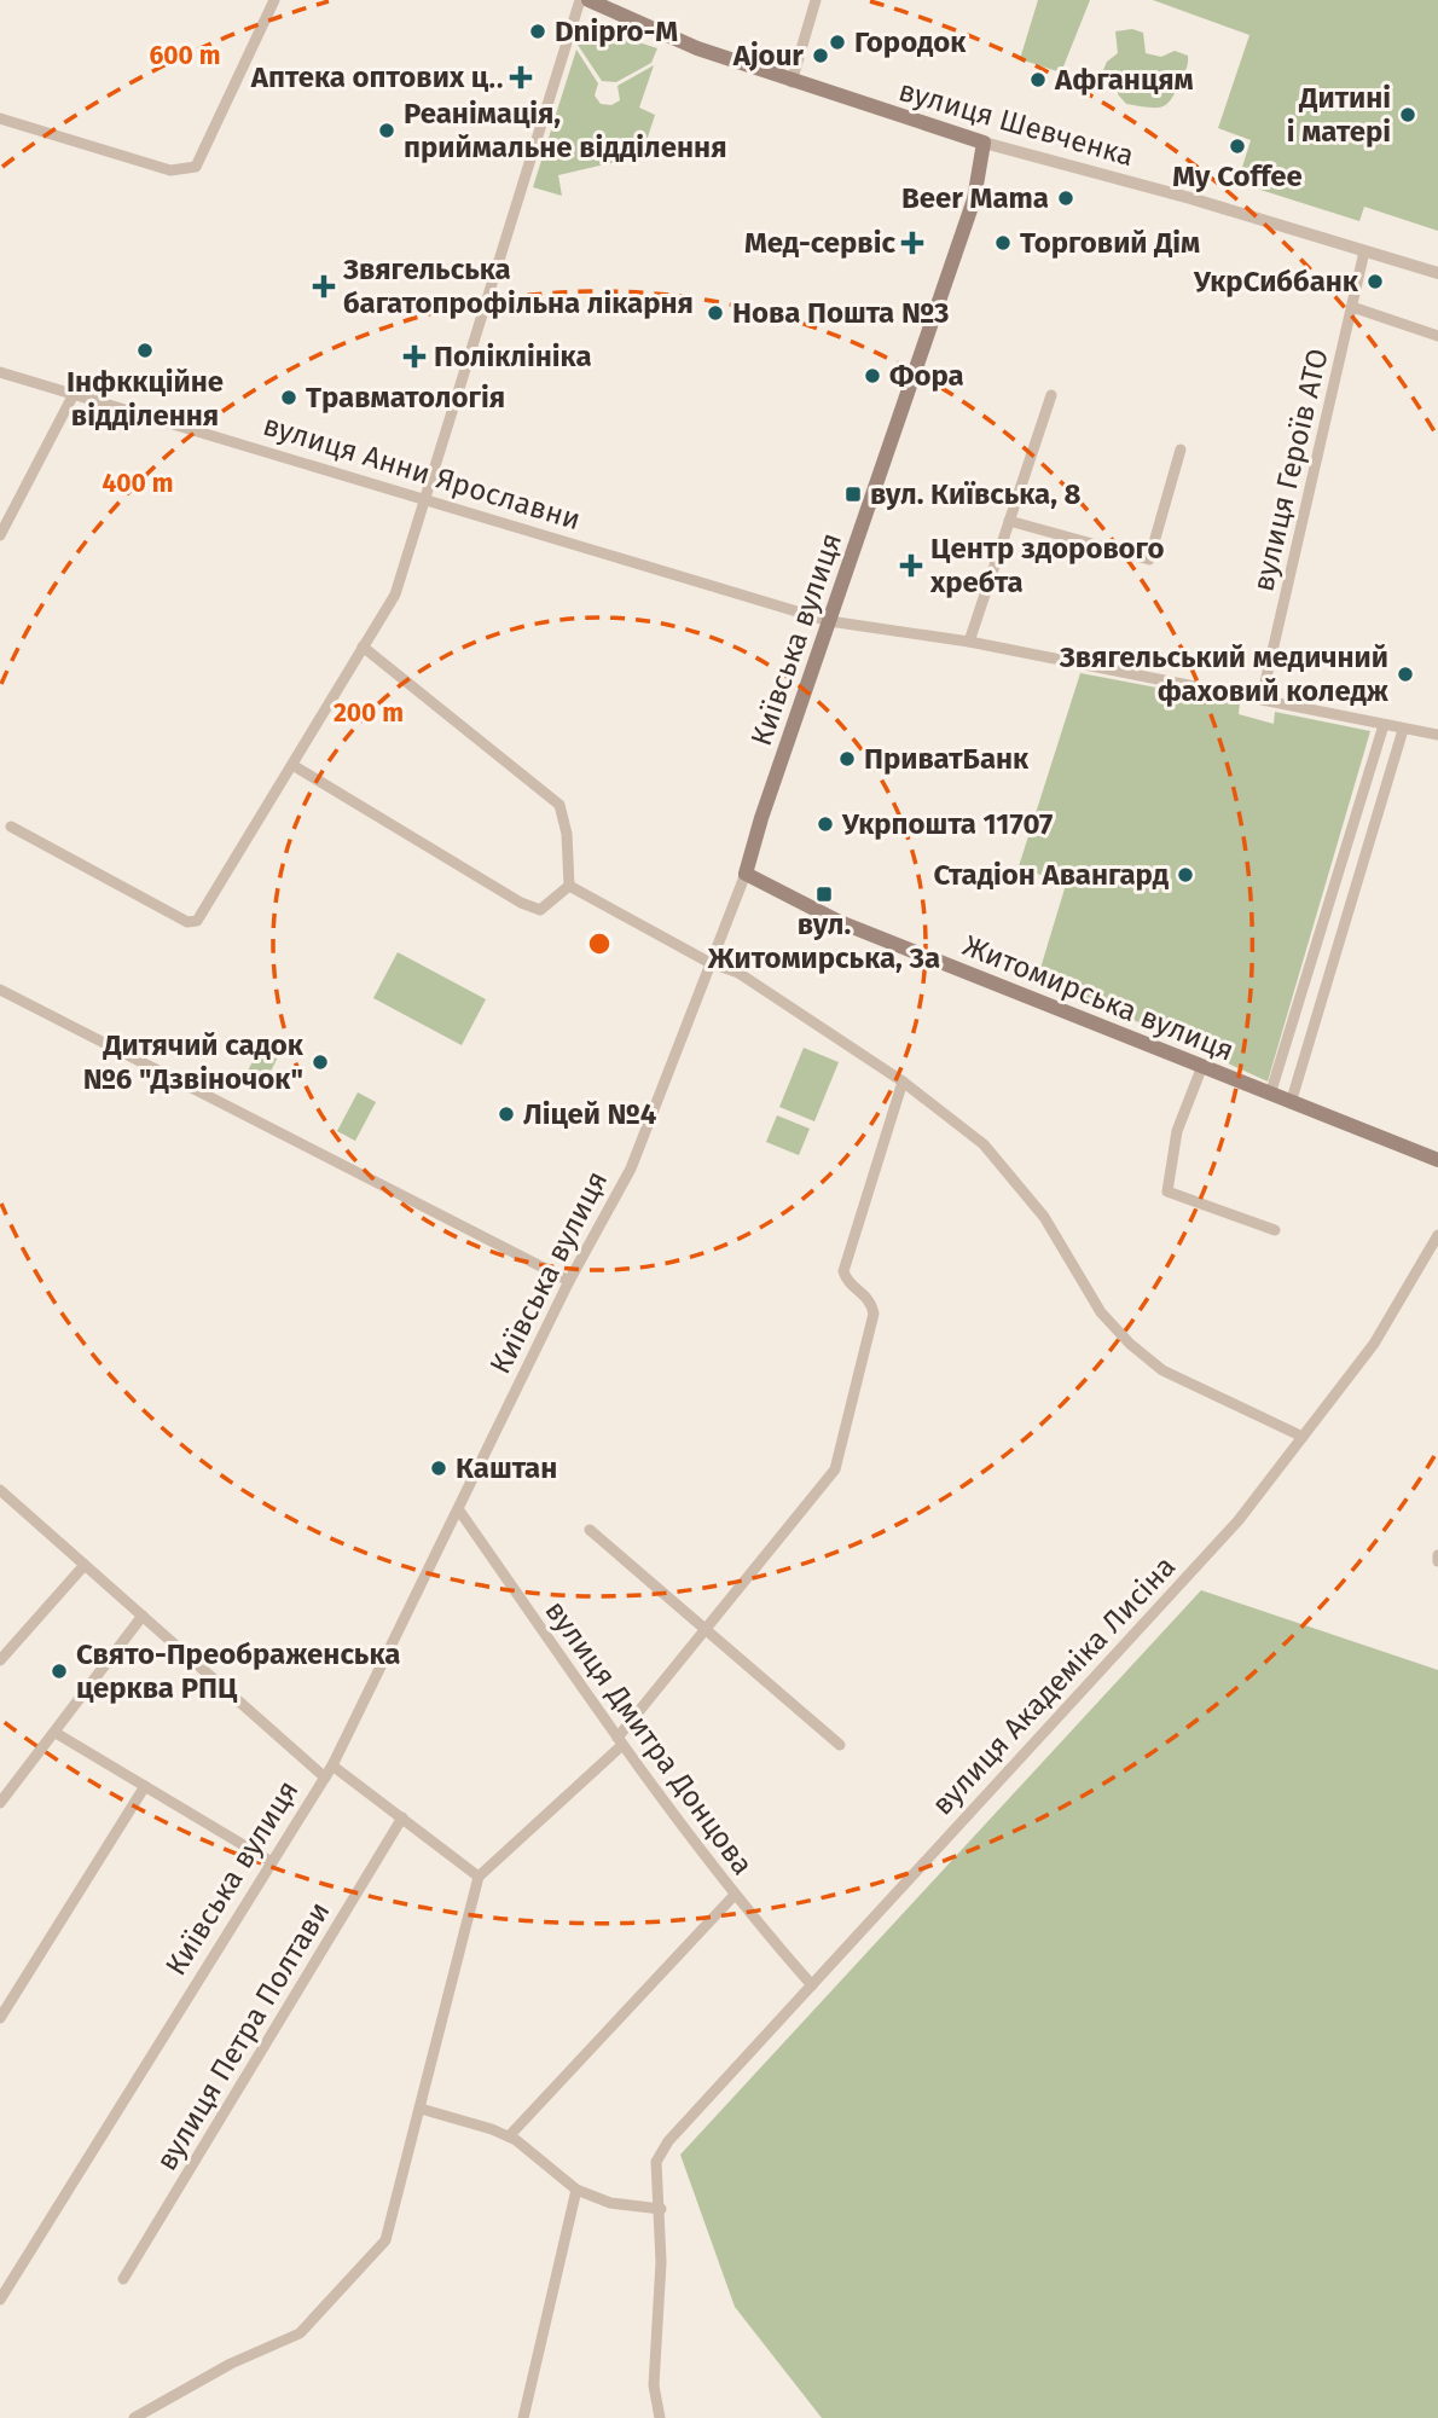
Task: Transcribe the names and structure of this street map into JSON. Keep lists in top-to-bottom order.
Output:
{
  "streets": {
    "main road": ["вулиця Шевченка", "Київська вулиця", "Житомирська вулиця"],
    "street": [
      "вулиця Героїв АТО",
      "вулиця Анни Ярославни",
      "вулиця Академіка Лисіна",
      "вулиця Дмитра Донцова",
      "вулиця Петра Полтави"
    ]
  },
  "crossings": [
    ["вулиця Шевченка", "вулиця Героїв АТО"],
    ["вулиця Шевченка", "Київська вулиця"],
    ["вулиця Героїв АТО", "вулиця Анни Ярославни"],
    ["вулиця Анни Ярославни", "Київська вулиця"],
    ["Київська вулиця", "Житомирська вулиця"],
    ["Київська вулиця", "вулиця Дмитра Донцова"],
    ["вулиця Академіка Лисіна", "вулиця Дмитра Донцова"]
  ],
  "places": {
    "other": [
      "Dnipro-M",
      "Городок",
      "Ajour",
      "Афганцям",
      "Дитині і матері",
      "Реанімація, приймальне відділення",
      "My Coffee",
      "Beer Mama",
      "Торговий Дім",
      "УкрСиббанк",
      "Нова Пошта №3",
      "Інфккційне відділення",
      "Фора",
      "Травматологія",
      "Звягельський медичний фаховий коледж",
      "ПриватБанк",
      "Укрпошта 11707",
      "Стадіон Авангард",
      "Дитячий садок №6 \"Дзвіночок\"",
      "Ліцей №4",
      "Каштан",
      "Свято-Преображенська церква РПЦ"
    ],
    "health": [
      "Аптека оптових ц‥",
      "Мед-сервіс",
      "Звягельська багатопрофільна лікарня",
      "Поліклініка",
      "Центр здорового хребта"
    ],
    "transit": ["вул. Київська, 8", "вул. Житомирська, 3а"]
  },
  "rings": ["600 m", "400 m", "200 m"]
}
